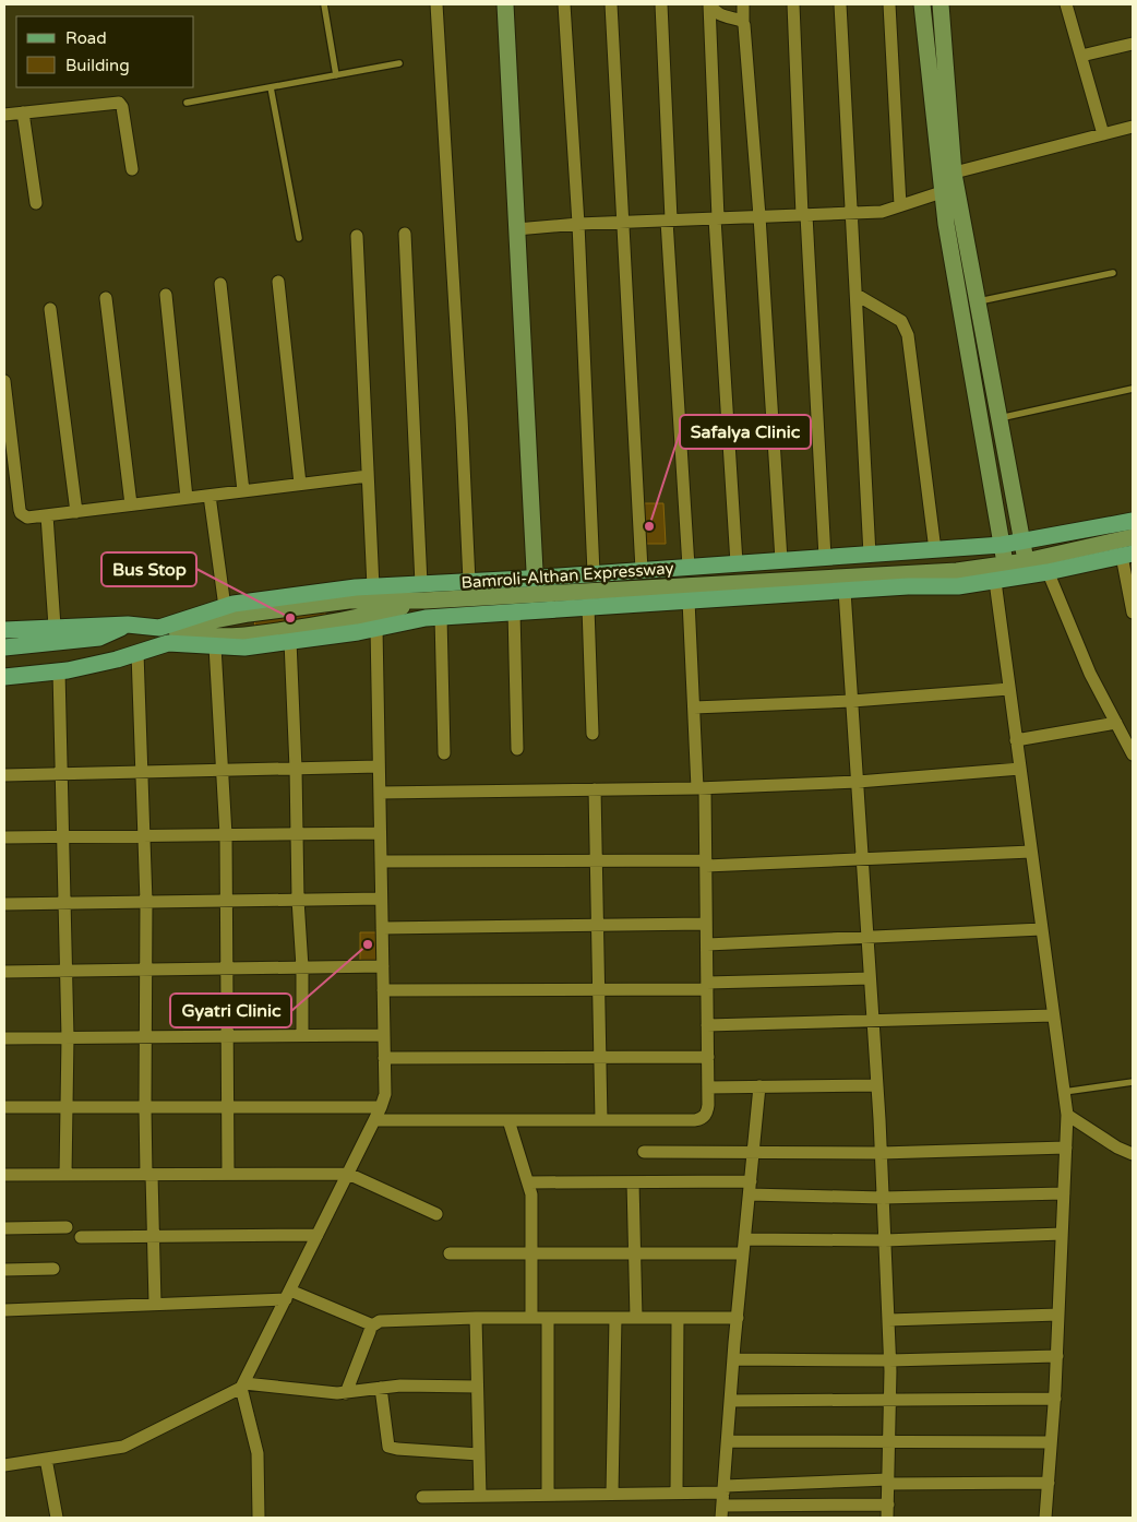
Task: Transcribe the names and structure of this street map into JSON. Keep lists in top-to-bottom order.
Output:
{
  "streets": {
    "main road": ["Bamroli-Althan Expressway"]
  },
  "places": ["Safalya Clinic", "Bus Stop", "Gyatri Clinic"],
  "legend": ["Road", "Building"]
}
